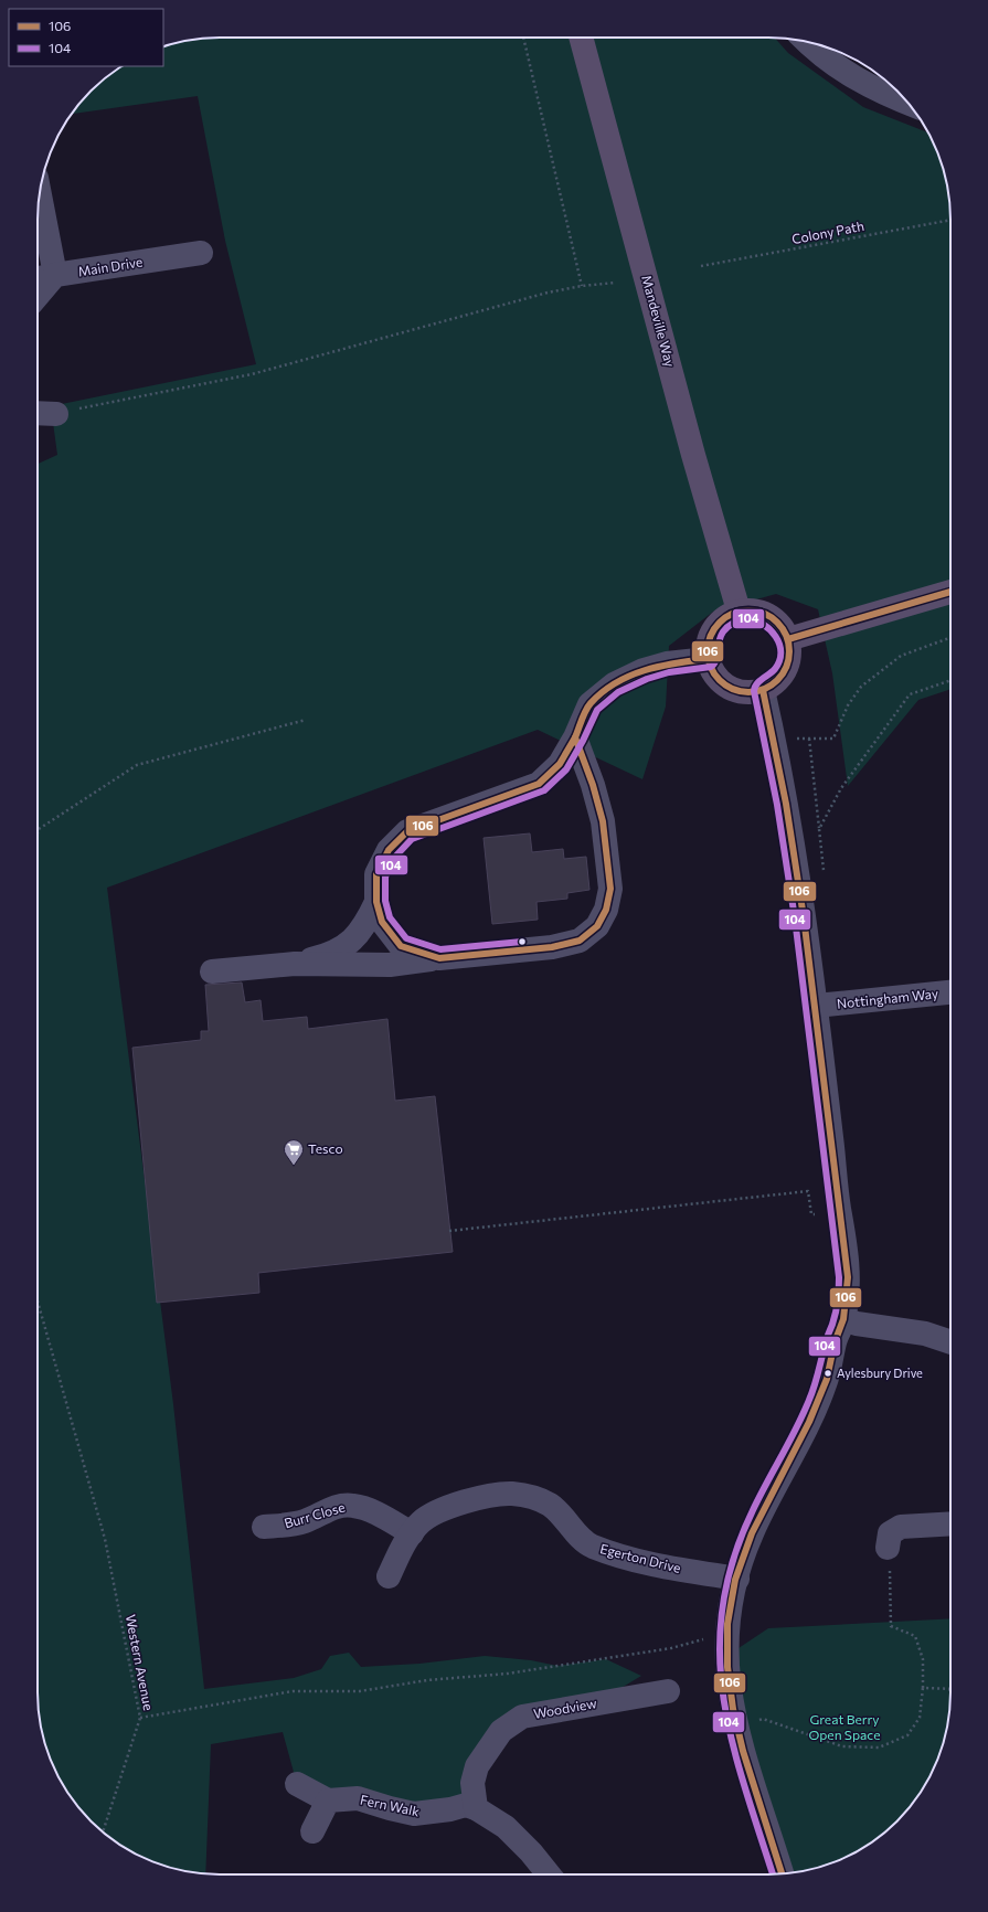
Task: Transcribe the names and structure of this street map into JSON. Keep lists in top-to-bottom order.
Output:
{
  "streets": {
    "main road": ["Mandeville Way"],
    "street": [
      "Main Drive",
      "Nottingham Way",
      "Burr Close",
      "Egerton Drive",
      "Woodview",
      "Fern Walk"
    ],
    "path": ["Colony Path", "Western Avenue"]
  },
  "crossings": [
    ["Burr Close", "Egerton Drive"],
    ["Woodview", "Fern Walk"]
  ],
  "parks": ["Great Berry Open Space"],
  "places": {
    "supermarket": ["Tesco"],
    "other": ["Aylesbury Drive"]
  },
  "lines": ["transit line 106", "transit line 104"],
  "legend": ["106", "104"]
}
